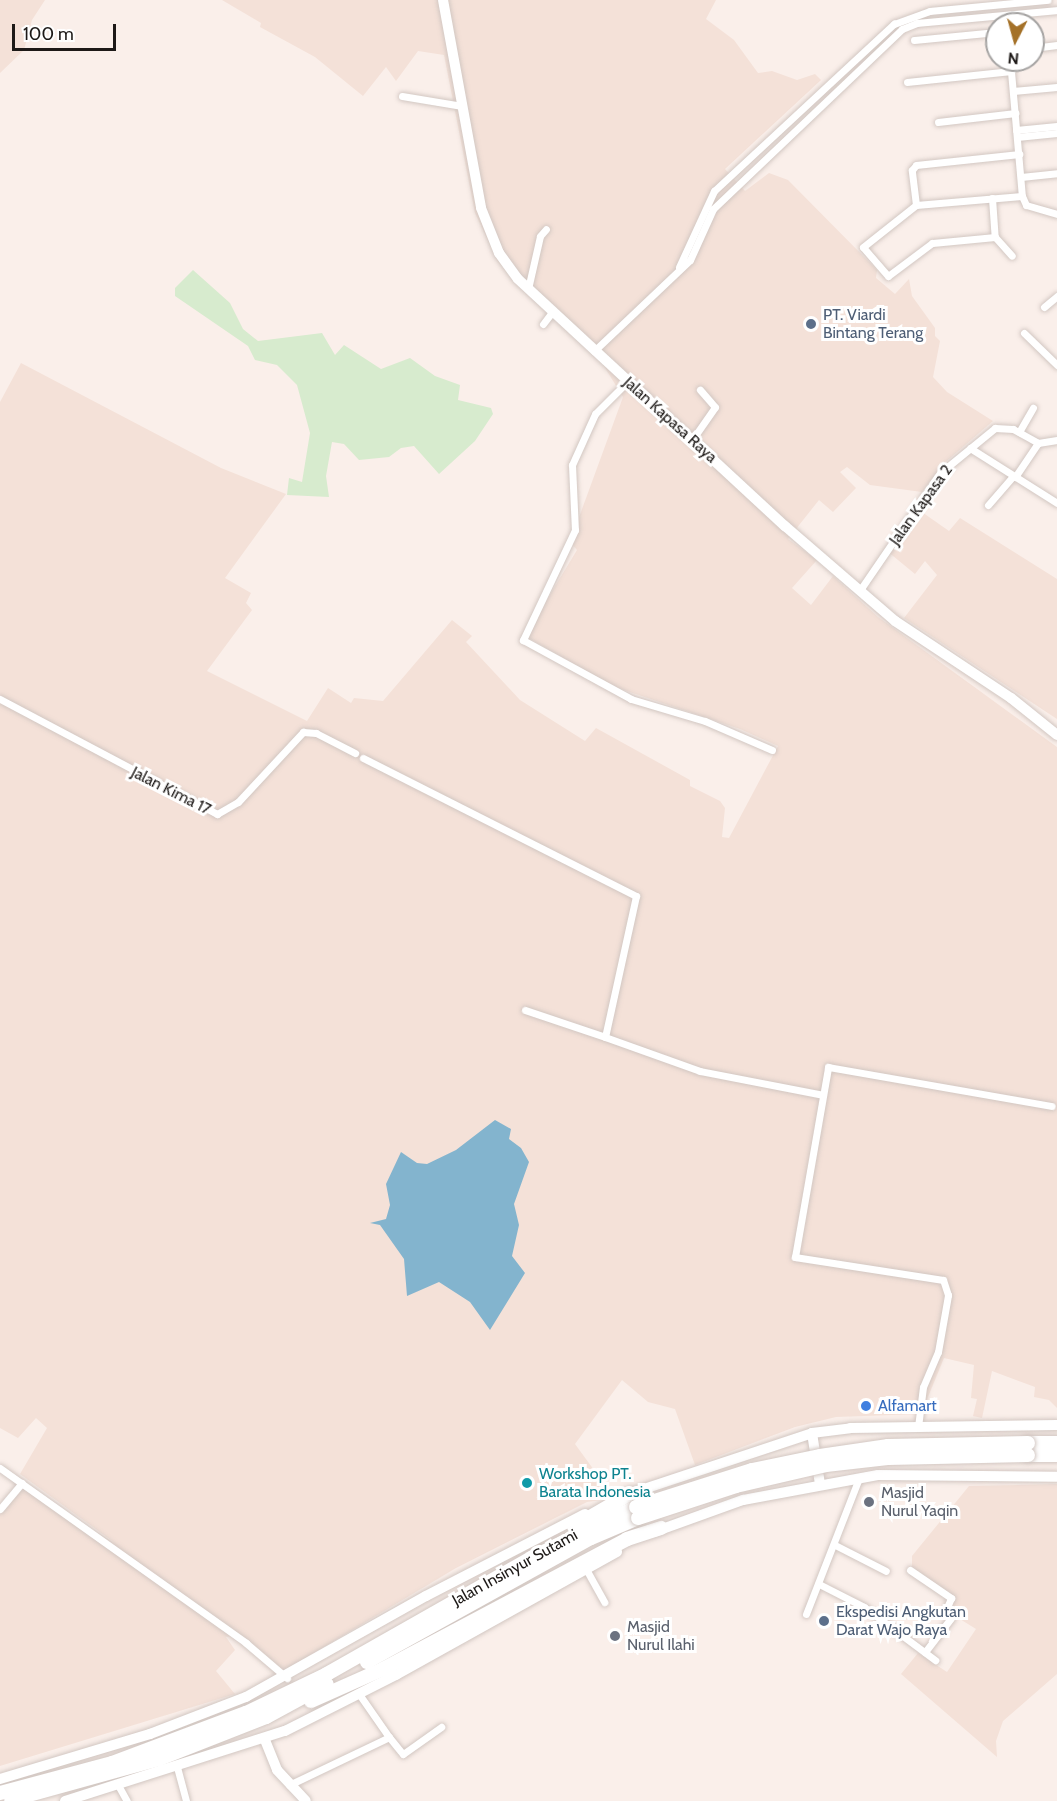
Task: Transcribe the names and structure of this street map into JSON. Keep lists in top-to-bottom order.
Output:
{
  "streets": {
    "highway": ["Jalan Insinyur Sutami"],
    "street": ["Jalan Kapasa Raya", "Jalan Kapasa 2", "Jalan Kima 17"]
  },
  "crossings": [
    ["Jalan Kapasa Raya", "Jalan Kapasa 2"]
  ],
  "places": [
    "PT. Viardi Bintang Terang",
    "Alfamart",
    "Workshop PT. Barata Indonesia",
    "Masjid Nurul Yaqin",
    "Ekspedisi Angkutan Darat Wajo Raya",
    "Masjid Nurul Ilahi"
  ],
  "scale_bar": "100 m",
  "north": "bottom"
}
